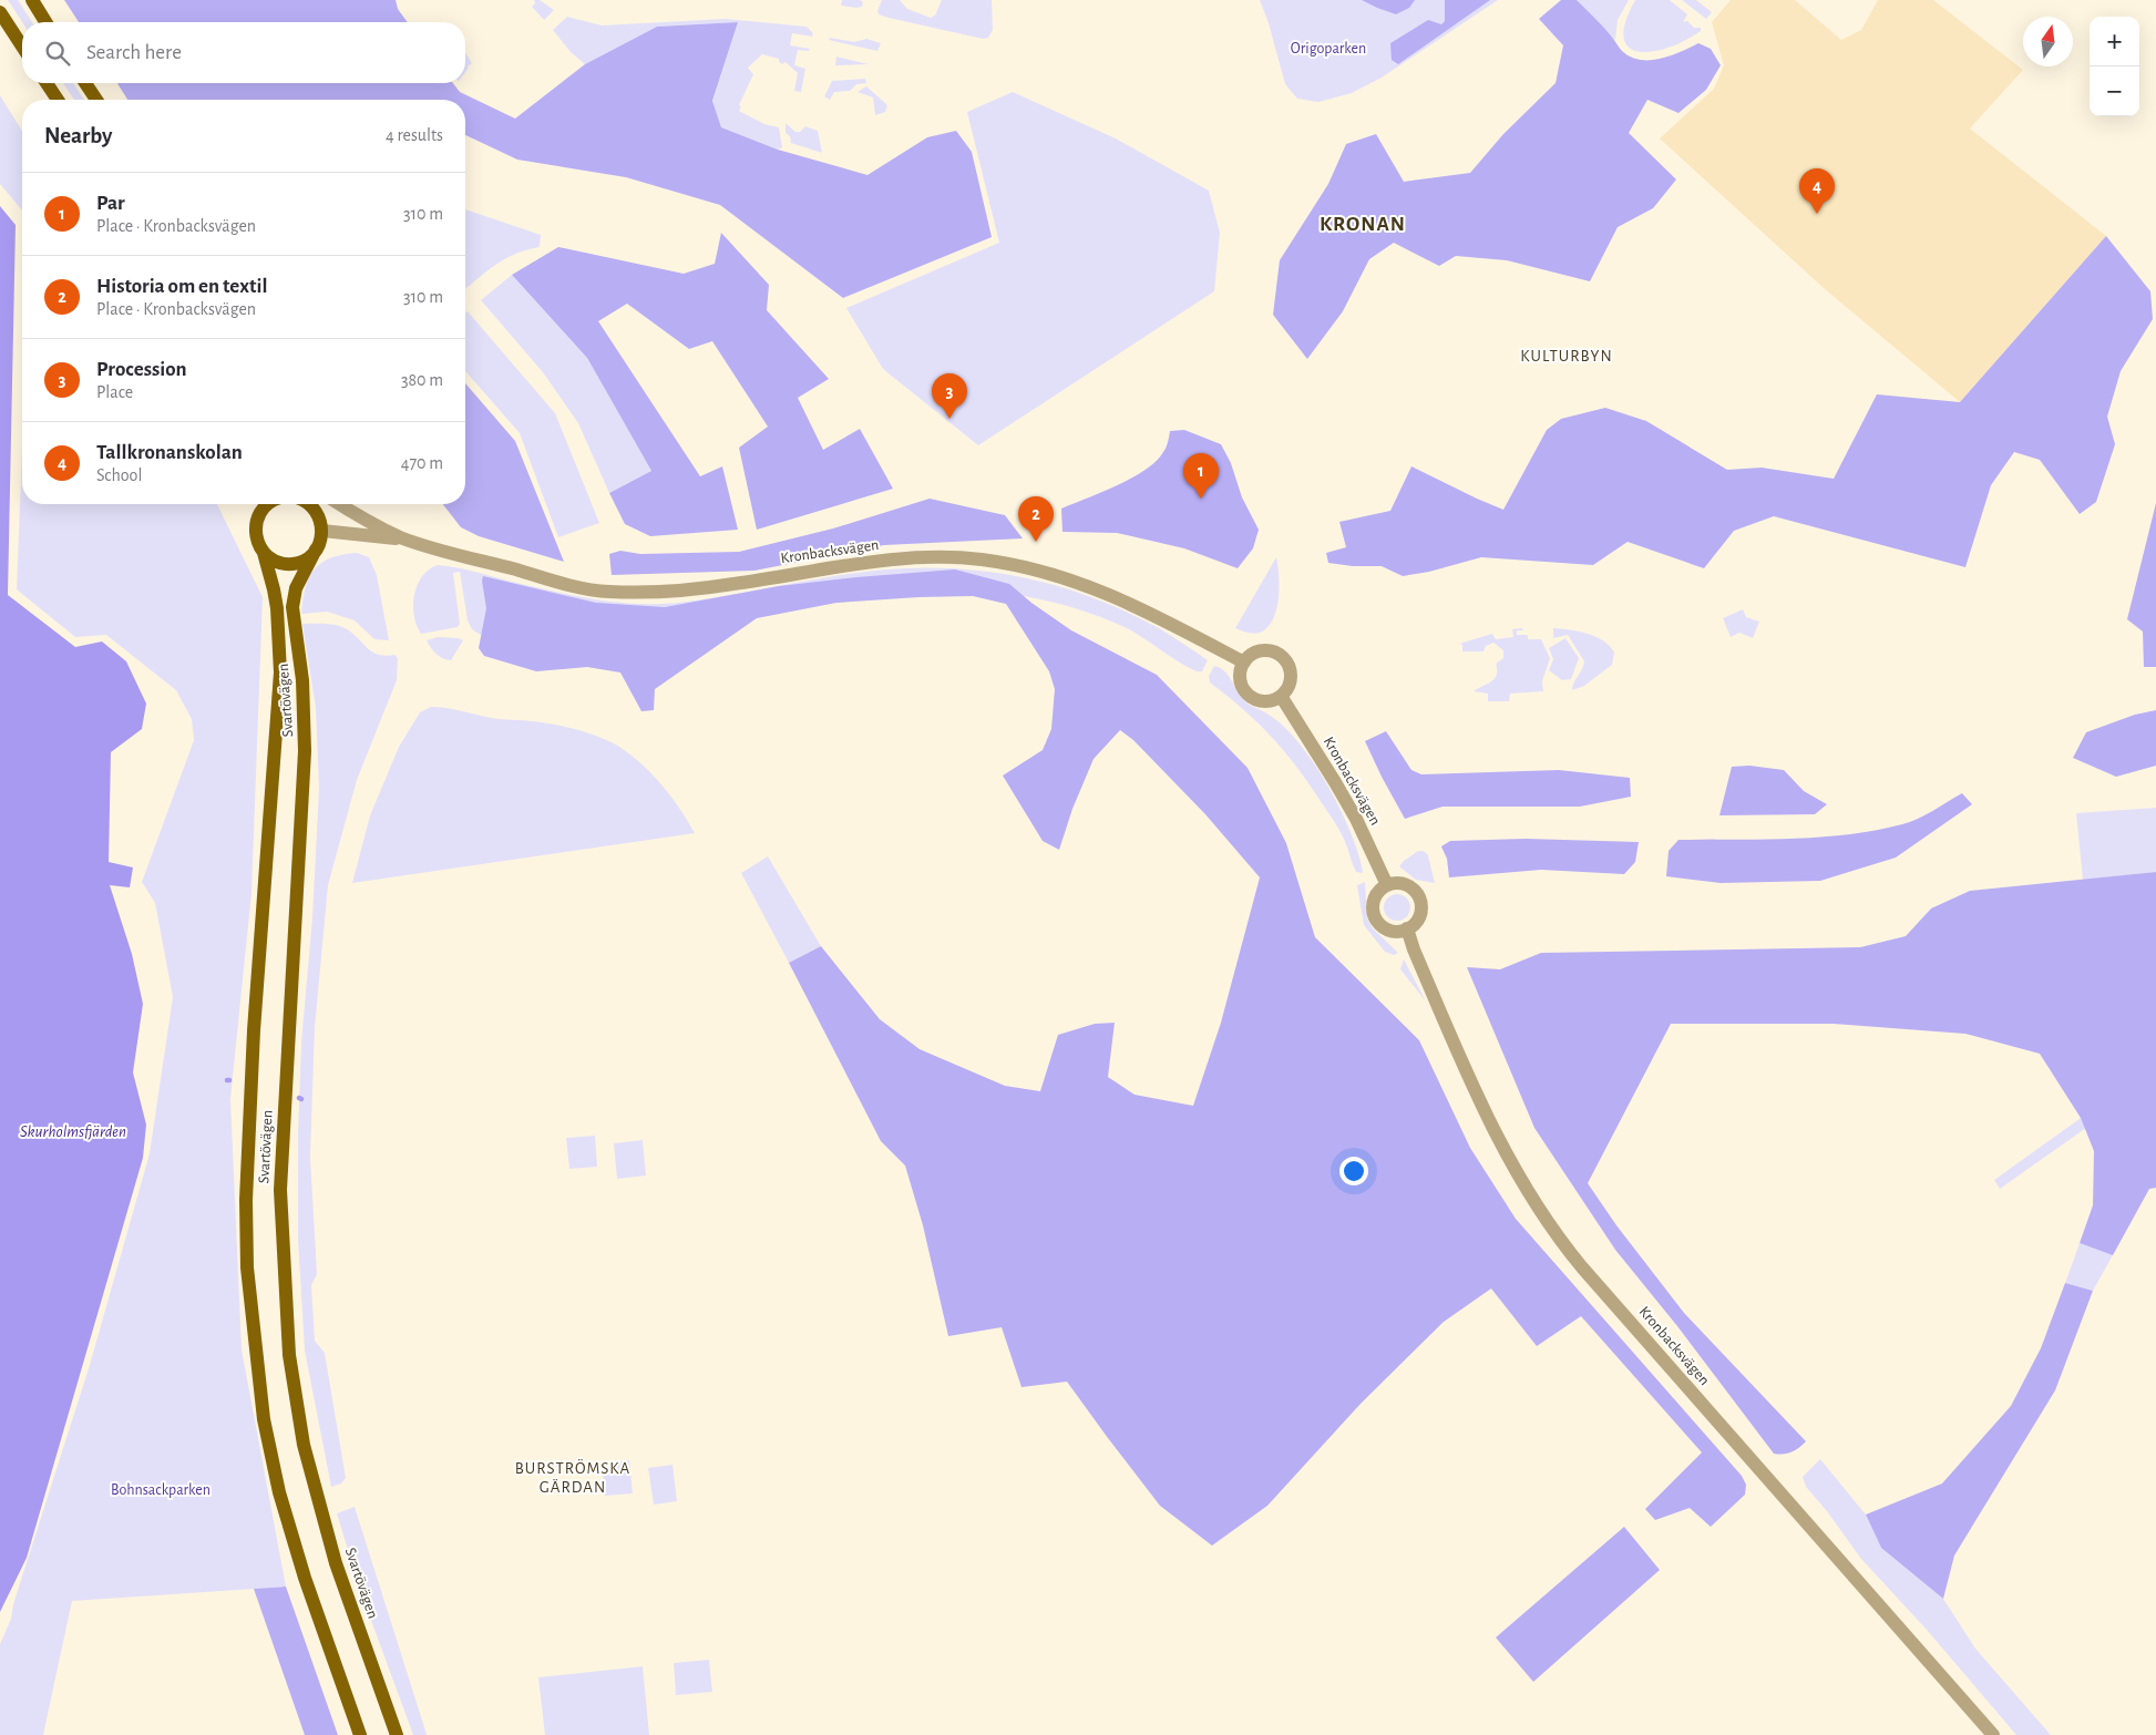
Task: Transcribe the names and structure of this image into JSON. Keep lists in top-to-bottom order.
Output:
{
  "streets": {
    "main road": ["Svartövägen"],
    "street": ["Kronbacksvägen"]
  },
  "crossings": [
    ["Kronbacksvägen", "Svartövägen"]
  ],
  "districts": ["KRONAN", "KULTURBYN", "BURSTRÖMSKA GÄRDAN"],
  "water": ["Skurholmsfjärden"],
  "parks": ["Origoparken", "Bohnsackparken"],
  "north": "top",
  "page": {
    "map_buttons": ["+", "−"],
    "search": "Search here",
    "heading": ["Nearby", "4 results"],
    "pins": [
      "4",
      "3",
      "1",
      "2"
    ],
    "list": [
      {
        "mark": "1",
        "name": "Par",
        "note": "Place · Kronbacksvägen",
        "value": "310 m"
      },
      {
        "mark": "2",
        "name": "Historia om en textil",
        "note": "Place · Kronbacksvägen",
        "value": "310 m"
      },
      {
        "mark": "3",
        "name": "Procession",
        "note": "Place",
        "value": "380 m"
      },
      {
        "mark": "4",
        "name": "Tallkronanskolan",
        "note": "School",
        "value": "470 m"
      }
    ]
  }
}
